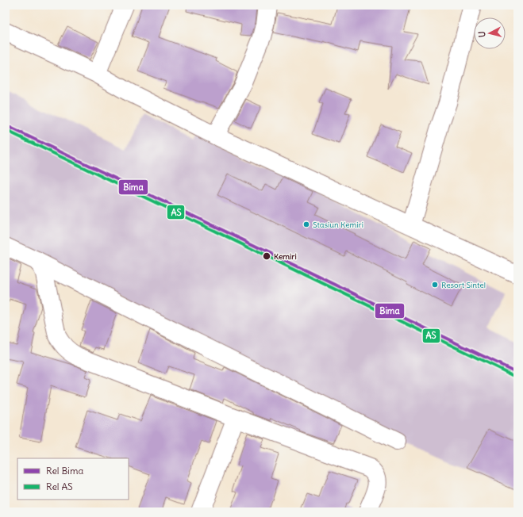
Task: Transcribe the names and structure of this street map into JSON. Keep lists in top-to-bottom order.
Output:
{
  "places": ["Stasiun Kemiri", "Kemiri", "Resort Sintel"],
  "lines": ["rail line Bima", "rail line AS"],
  "legend": ["Rel Bima", "Rel AS"],
  "north": "left"
}
